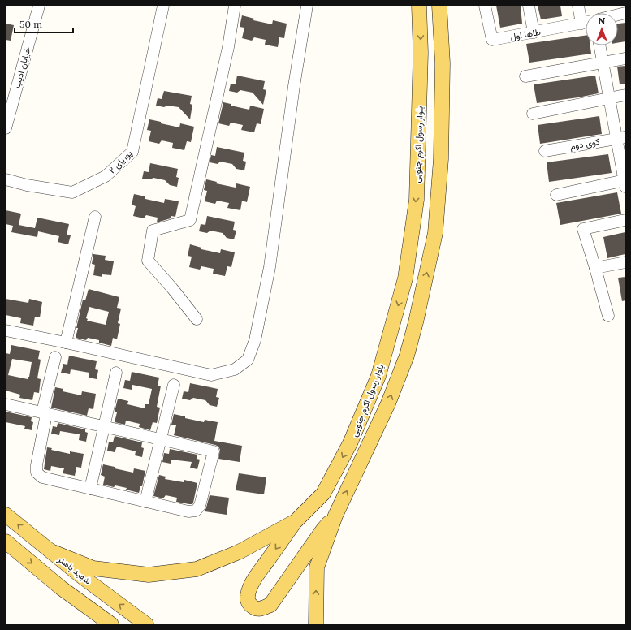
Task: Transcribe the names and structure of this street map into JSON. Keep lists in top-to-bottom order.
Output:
{
  "streets": {
    "main road": ["بلوار رسول اکرم جنوبی", "شهید باهنر"],
    "street": [
      "طاها اول",
      "خیابان ادیب",
      "کوی دوم",
      "پوریای ۲"
    ]
  },
  "crossings": [
    ["بلوار رسول اکرم جنوبی", "شهید باهنر"]
  ],
  "scale_bar": "50 m",
  "north": "top"
}
